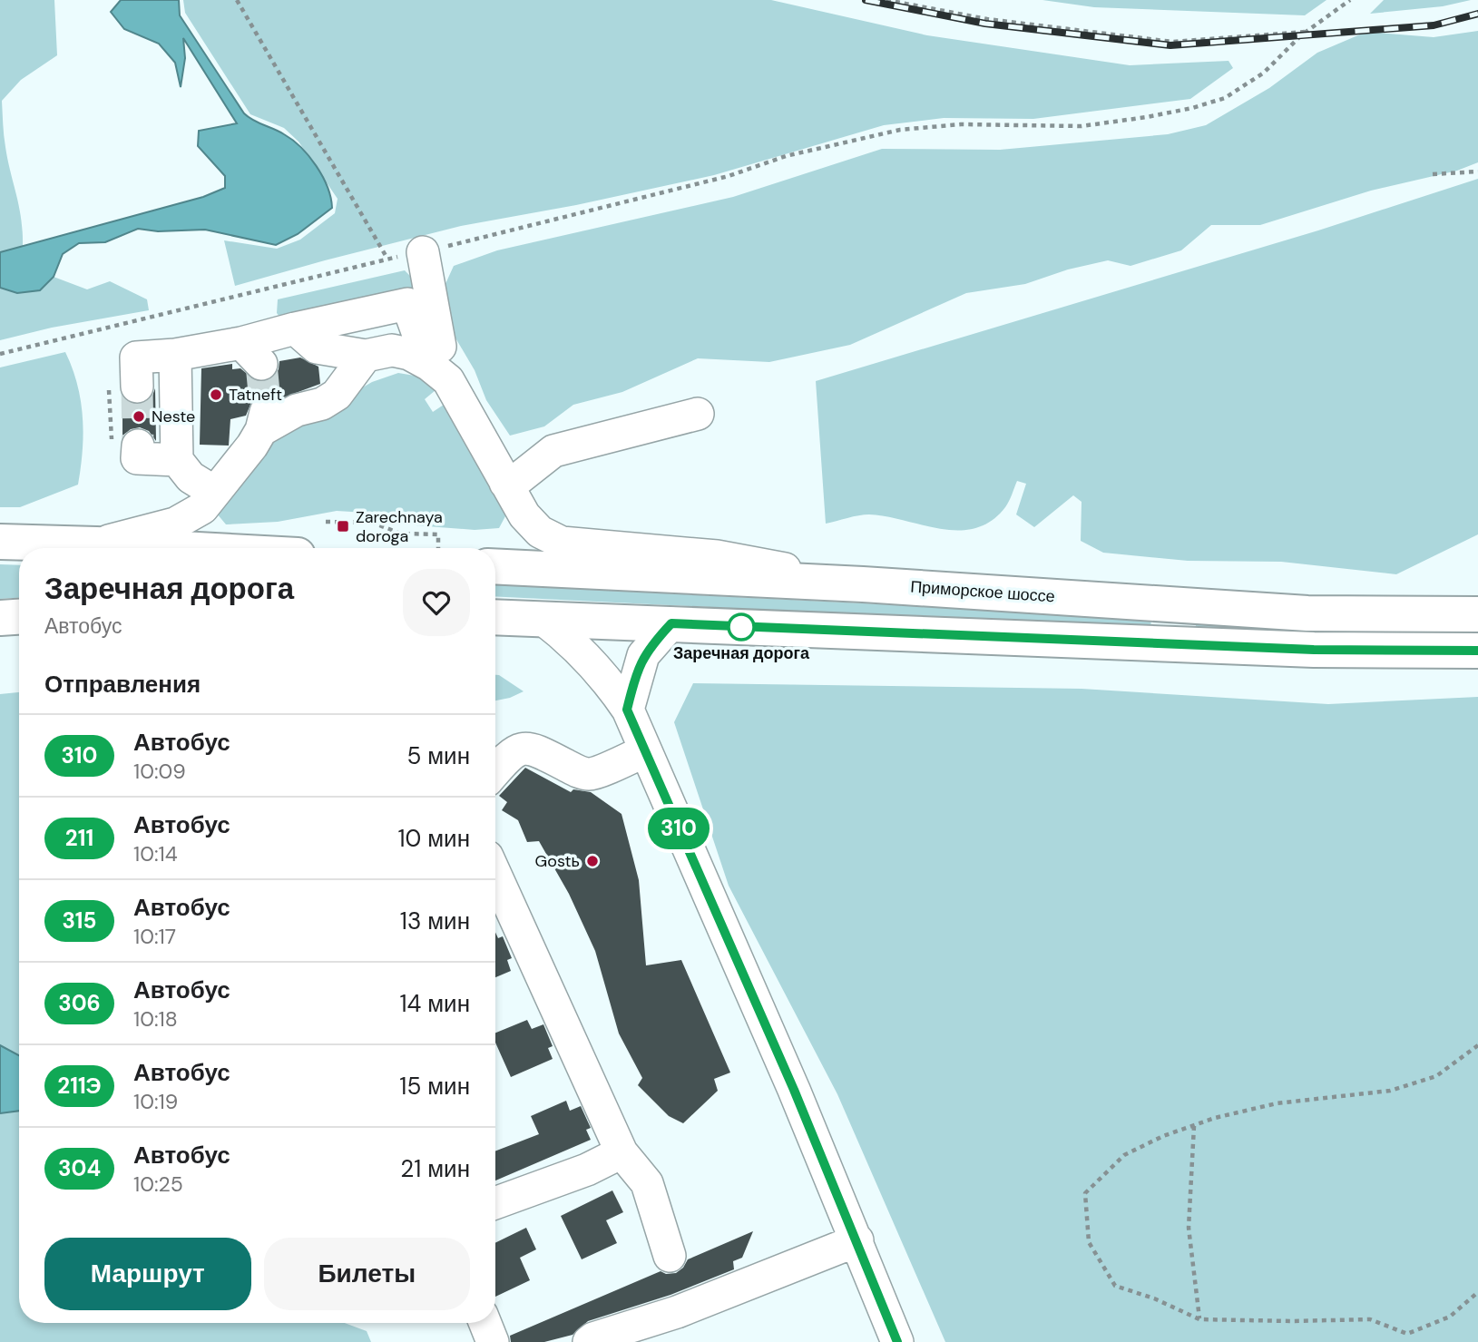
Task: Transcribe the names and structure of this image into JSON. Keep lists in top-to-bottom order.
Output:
{
  "streets": {
    "highway": ["Приморское шоссе"]
  },
  "places": {
    "other": [
      "Tatneft",
      "Neste",
      "Заречная дорога",
      "Gostь"
    ],
    "transit": ["Zarechnaya doroga"]
  },
  "lines": ["bus line 310"],
  "page": {
    "on_map": "310",
    "heading": [
      ["Заречная дорога", "Автобус"],
      "Отправления"
    ],
    "list": [
      {
        "mark": "310",
        "name": "Автобус",
        "note": "10:09",
        "value": "5 мин"
      },
      {
        "mark": "211",
        "name": "Автобус",
        "note": "10:14",
        "value": "10 мин"
      },
      {
        "mark": "315",
        "name": "Автобус",
        "note": "10:17",
        "value": "13 мин"
      },
      {
        "mark": "306",
        "name": "Автобус",
        "note": "10:18",
        "value": "14 мин"
      },
      {
        "mark": "211Э",
        "name": "Автобус",
        "note": "10:19",
        "value": "15 мин"
      },
      {
        "mark": "304",
        "name": "Автобус",
        "note": "10:25",
        "value": "21 мин"
      }
    ],
    "buttons": ["Маршрут", "Билеты"]
  }
}
